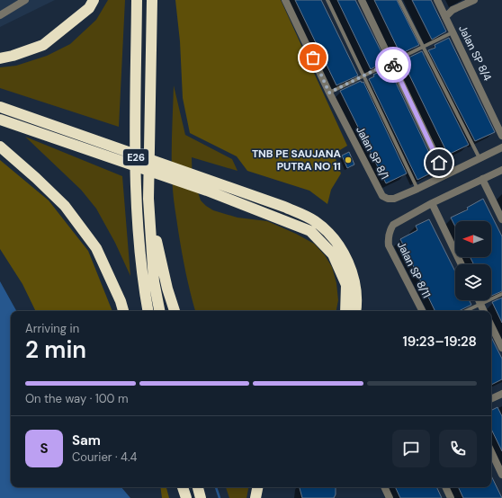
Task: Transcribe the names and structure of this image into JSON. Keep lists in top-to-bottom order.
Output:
{
  "streets": {
    "highway": ["E26"],
    "street": ["Jalan SP 8/4", "Jalan SP 8/1", "Jalan SP 8/11"]
  },
  "places": ["TNB PE SAUJANA PUTRA NO 11"],
  "north": "left",
  "page": {
    "heading": ["2 min", "Arriving in", "19:23–19:28"],
    "panel": ["Sam", "Courier · 4.4"],
    "bar": "On the way · 100 m",
    "round": "S"
  }
}
